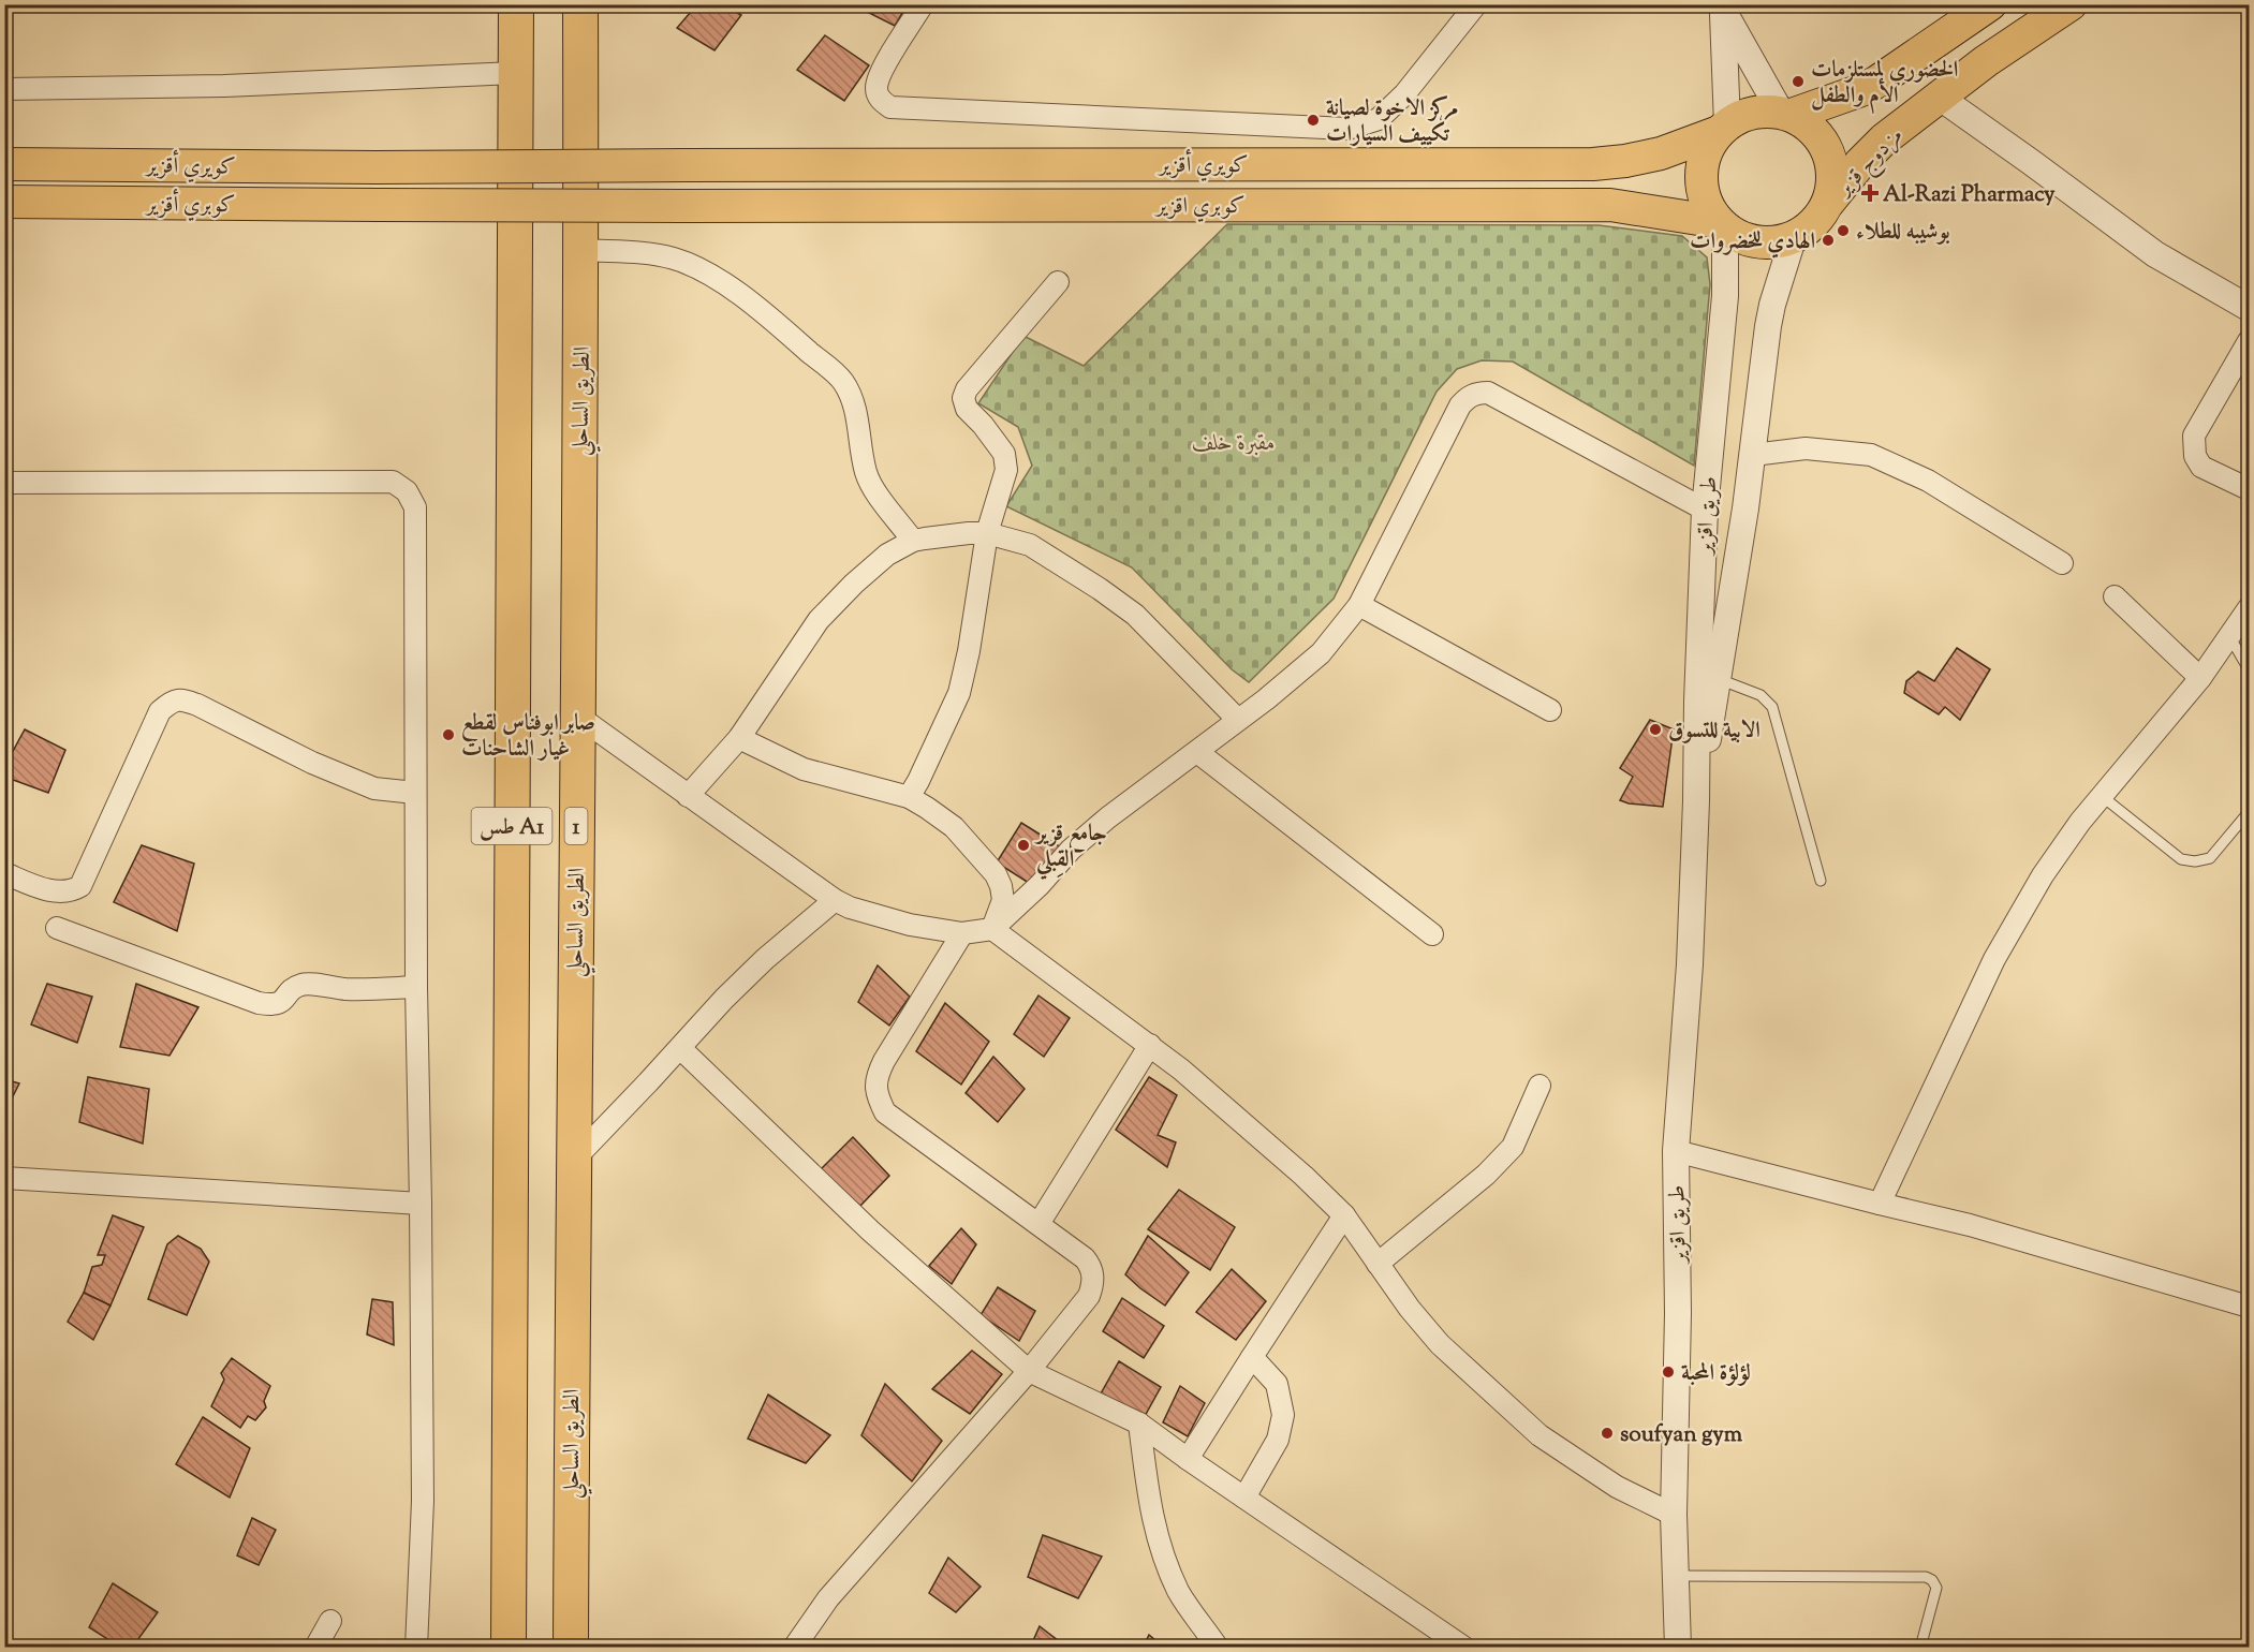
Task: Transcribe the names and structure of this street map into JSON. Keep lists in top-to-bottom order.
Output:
{
  "streets": {
    "highway": ["الطريق الساحلي", "طس A1", "1"],
    "main road": [
      "مزدوج قزير",
      "كويري أقزير",
      "كوبري أقزير",
      "كوبري اقزير"
    ],
    "street": ["طريق اقزير"]
  },
  "crossings": [
    ["مزدوج قزير", "كويري أقزير"],
    ["مزدوج قزير", "كوبري اقزير"],
    ["مزدوج قزير", "طريق اقزير"],
    ["كويري أقزير", "كوبري اقزير"],
    ["كويري أقزير", "طريق اقزير"],
    ["كوبري أقزير", "كوبري اقزير"],
    ["كوبري اقزير", "طريق اقزير"]
  ],
  "parks": ["مقبرة خلف"],
  "places": {
    "other": [
      "الخضوري لمستلزمات الأم والطفل",
      "مركز الاخوة لصيانة تكييف السيارات",
      "بوشيبه للطلاء",
      "الهادي للخضروات",
      "الابية للتسوق",
      "صابر ابوفناس لقطع غيار الشاحنات",
      "جامع قزير القِبلي",
      "لؤلؤة المحبة",
      "soufyan gym"
    ],
    "health": ["Al-Razi Pharmacy"]
  }
}
